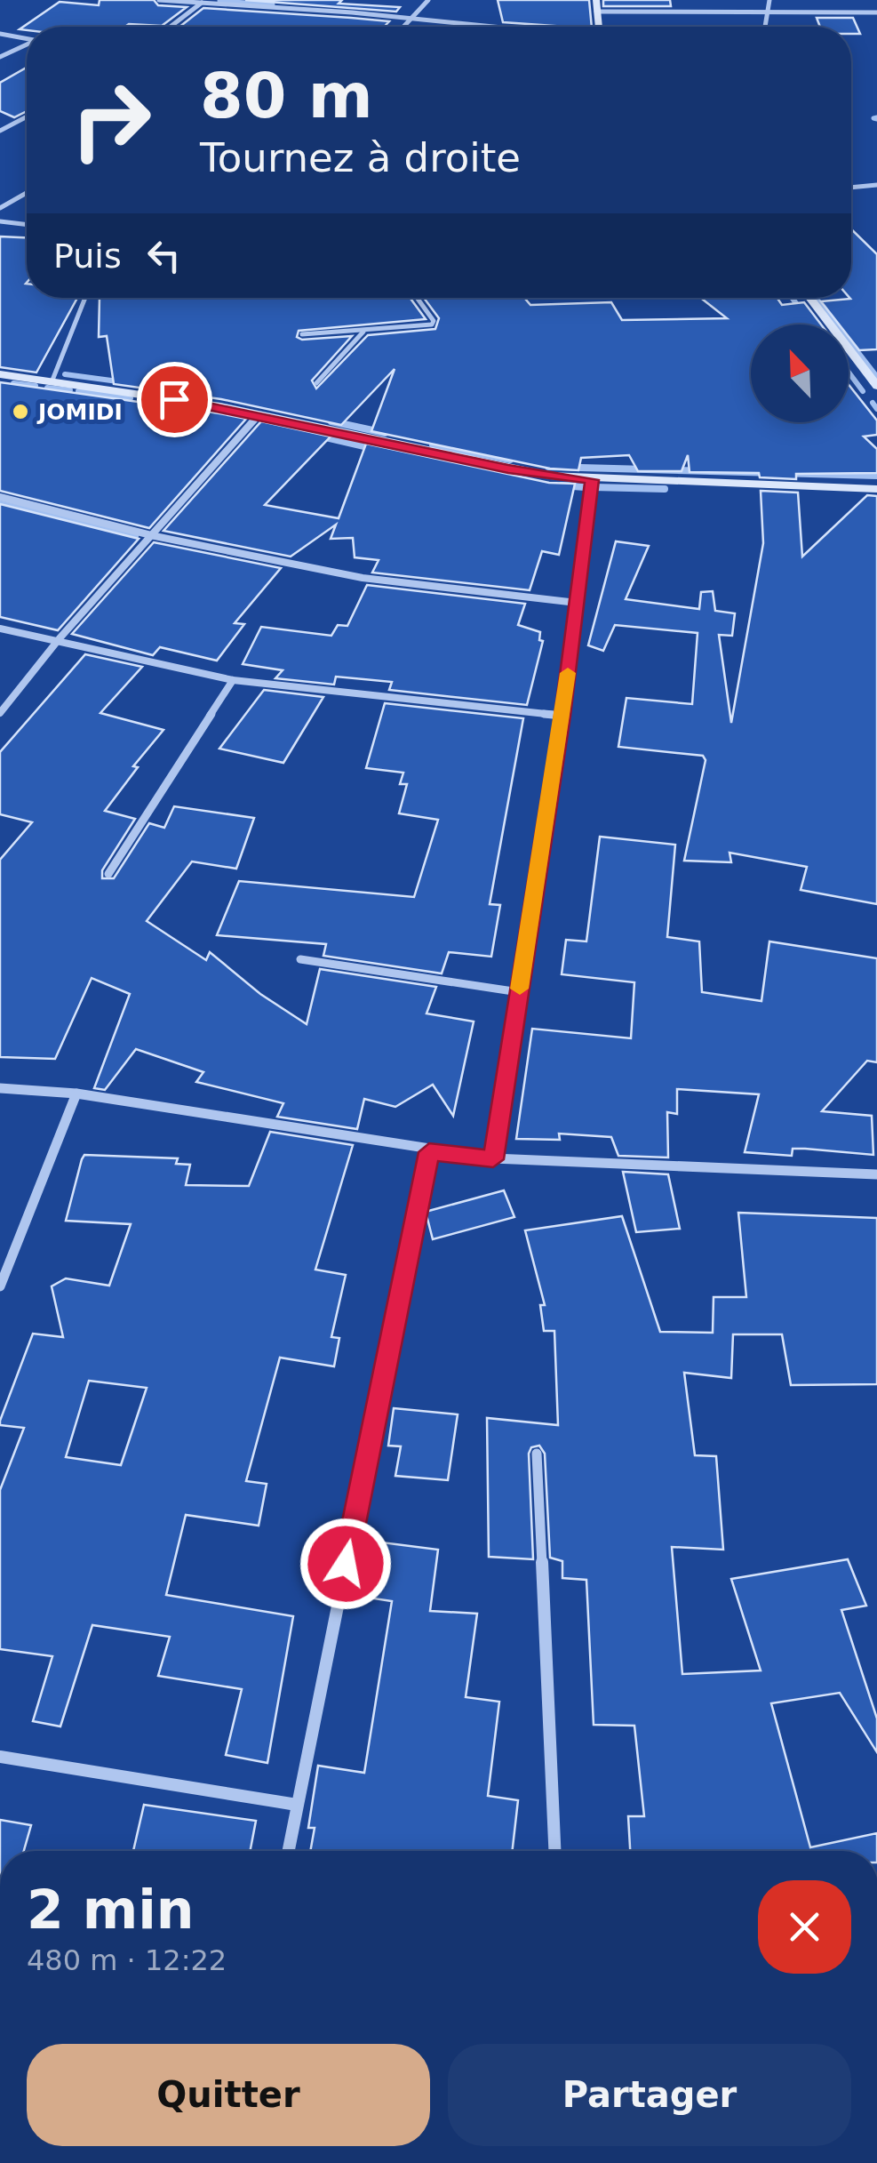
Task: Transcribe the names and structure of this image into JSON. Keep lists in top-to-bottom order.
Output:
{
  "places": ["JOMIDI"],
  "north": "top left",
  "page": {
    "turn": ["80 m", "Tournez à droite"],
    "then": "Puis",
    "heading": ["2 min", "480 m · 12:22"],
    "buttons": ["Quitter", "Partager"]
  }
}
